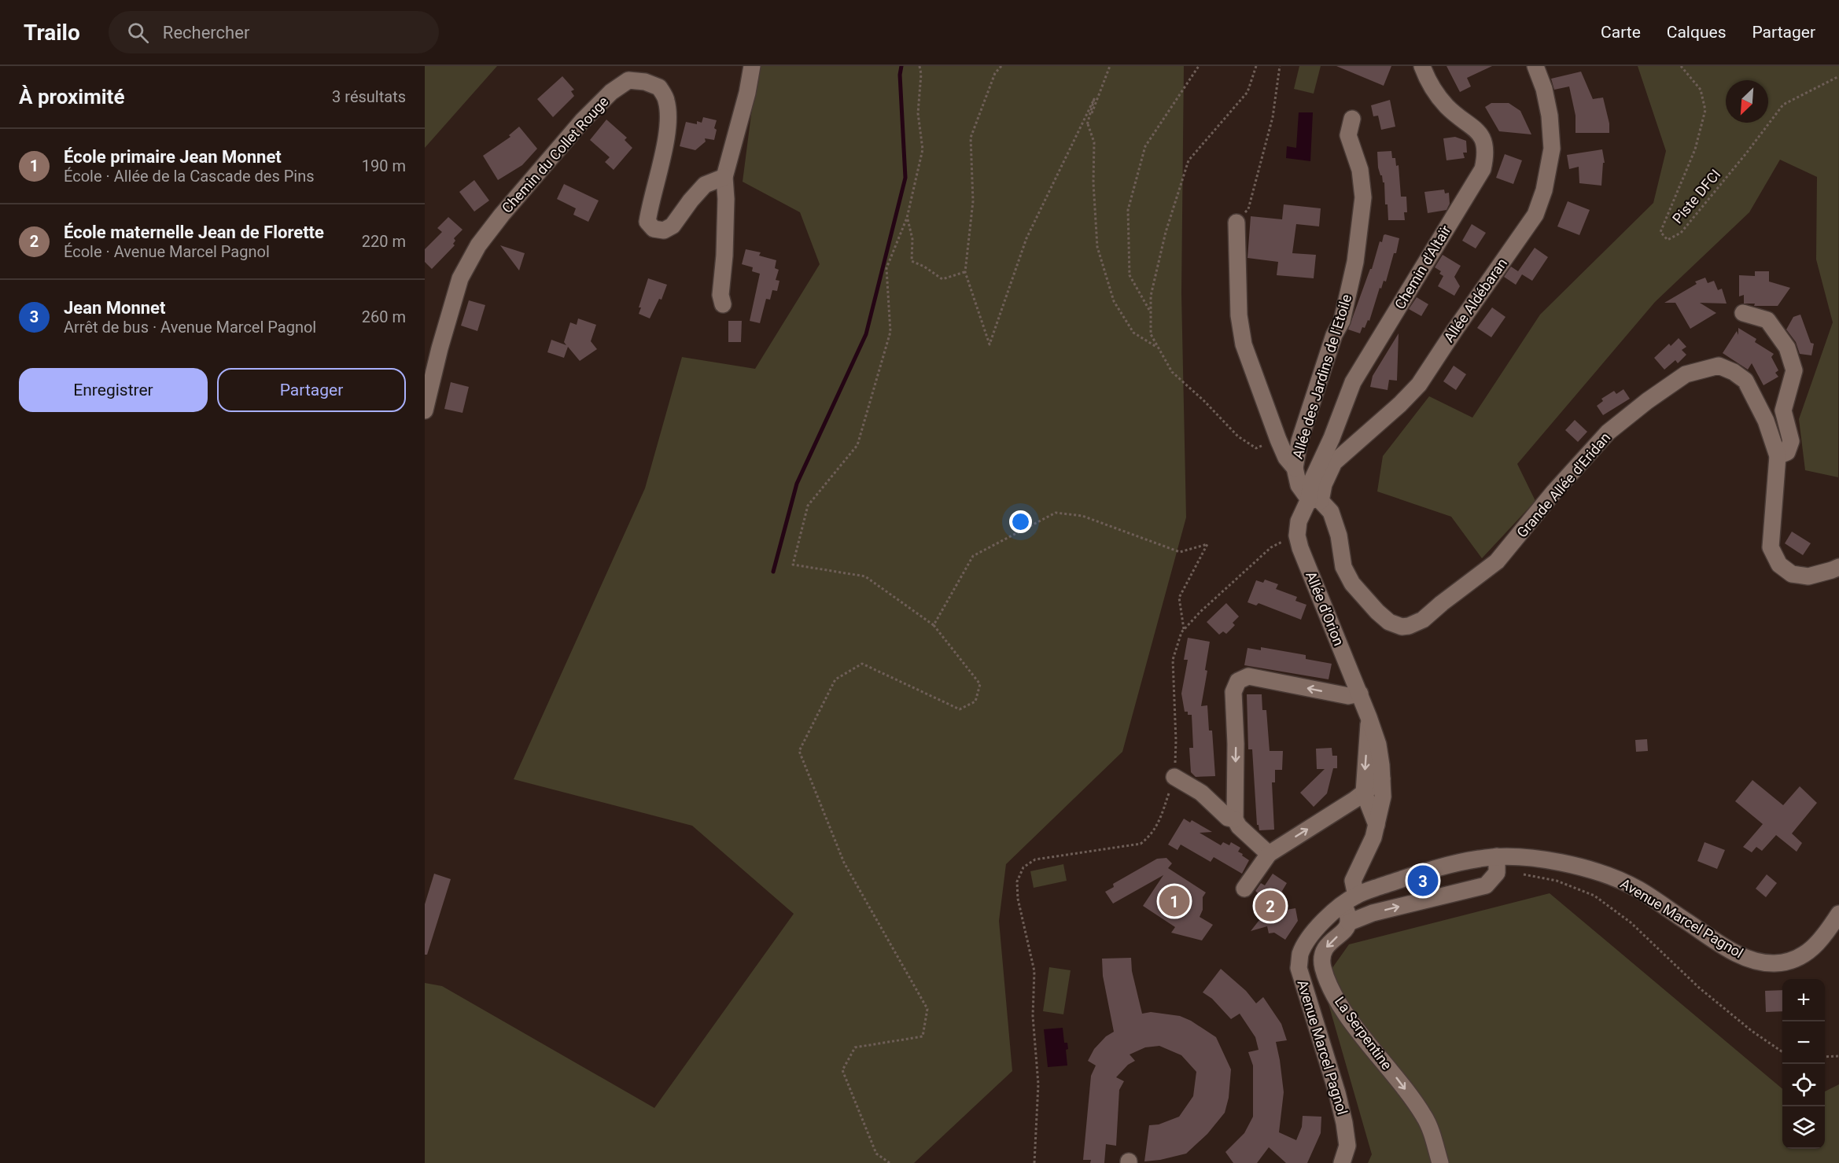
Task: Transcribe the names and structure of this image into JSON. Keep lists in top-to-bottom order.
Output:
{
  "streets": {
    "street": [
      "Chemin du Collet Rouge",
      "Chemin d'Altaïr",
      "Allée Aldébaran",
      "Allée des Jardins de l'Etoile",
      "Grande Allée d'Eridan",
      "Allée d'Orion",
      "Avenue Marcel Pagnol",
      "La Serpentine"
    ],
    "path": ["Piste DFCI"]
  },
  "crossings": [
    ["Chemin d'Altaïr", "Allée Aldébaran"],
    ["Chemin d'Altaïr", "Grande Allée d'Eridan"],
    ["Allée Aldébaran", "Grande Allée d'Eridan"],
    ["Allée des Jardins de l'Etoile", "Grande Allée d'Eridan"],
    ["Allée d'Orion", "Avenue Marcel Pagnol"]
  ],
  "one_way": ["La Serpentine"],
  "north": "bottom left",
  "page": {
    "header": "Trailo",
    "search": "Rechercher",
    "nav": ["Carte", "Calques", "Partager"],
    "heading": ["À proximité", "3 résultats"],
    "list": [
      {
        "mark": "1",
        "name": "École primaire Jean Monnet",
        "note": "École · Allée de la Cascade des Pins",
        "value": "190 m"
      },
      {
        "mark": "2",
        "name": "École maternelle Jean de Florette",
        "note": "École · Avenue Marcel Pagnol",
        "value": "220 m"
      },
      {
        "mark": "3",
        "name": "Jean Monnet",
        "note": "Arrêt de bus · Avenue Marcel Pagnol",
        "value": "260 m"
      }
    ],
    "buttons": ["Enregistrer", "Partager"],
    "pins": ["3", "1", "2"],
    "map_buttons": ["+", "−"]
  }
}
